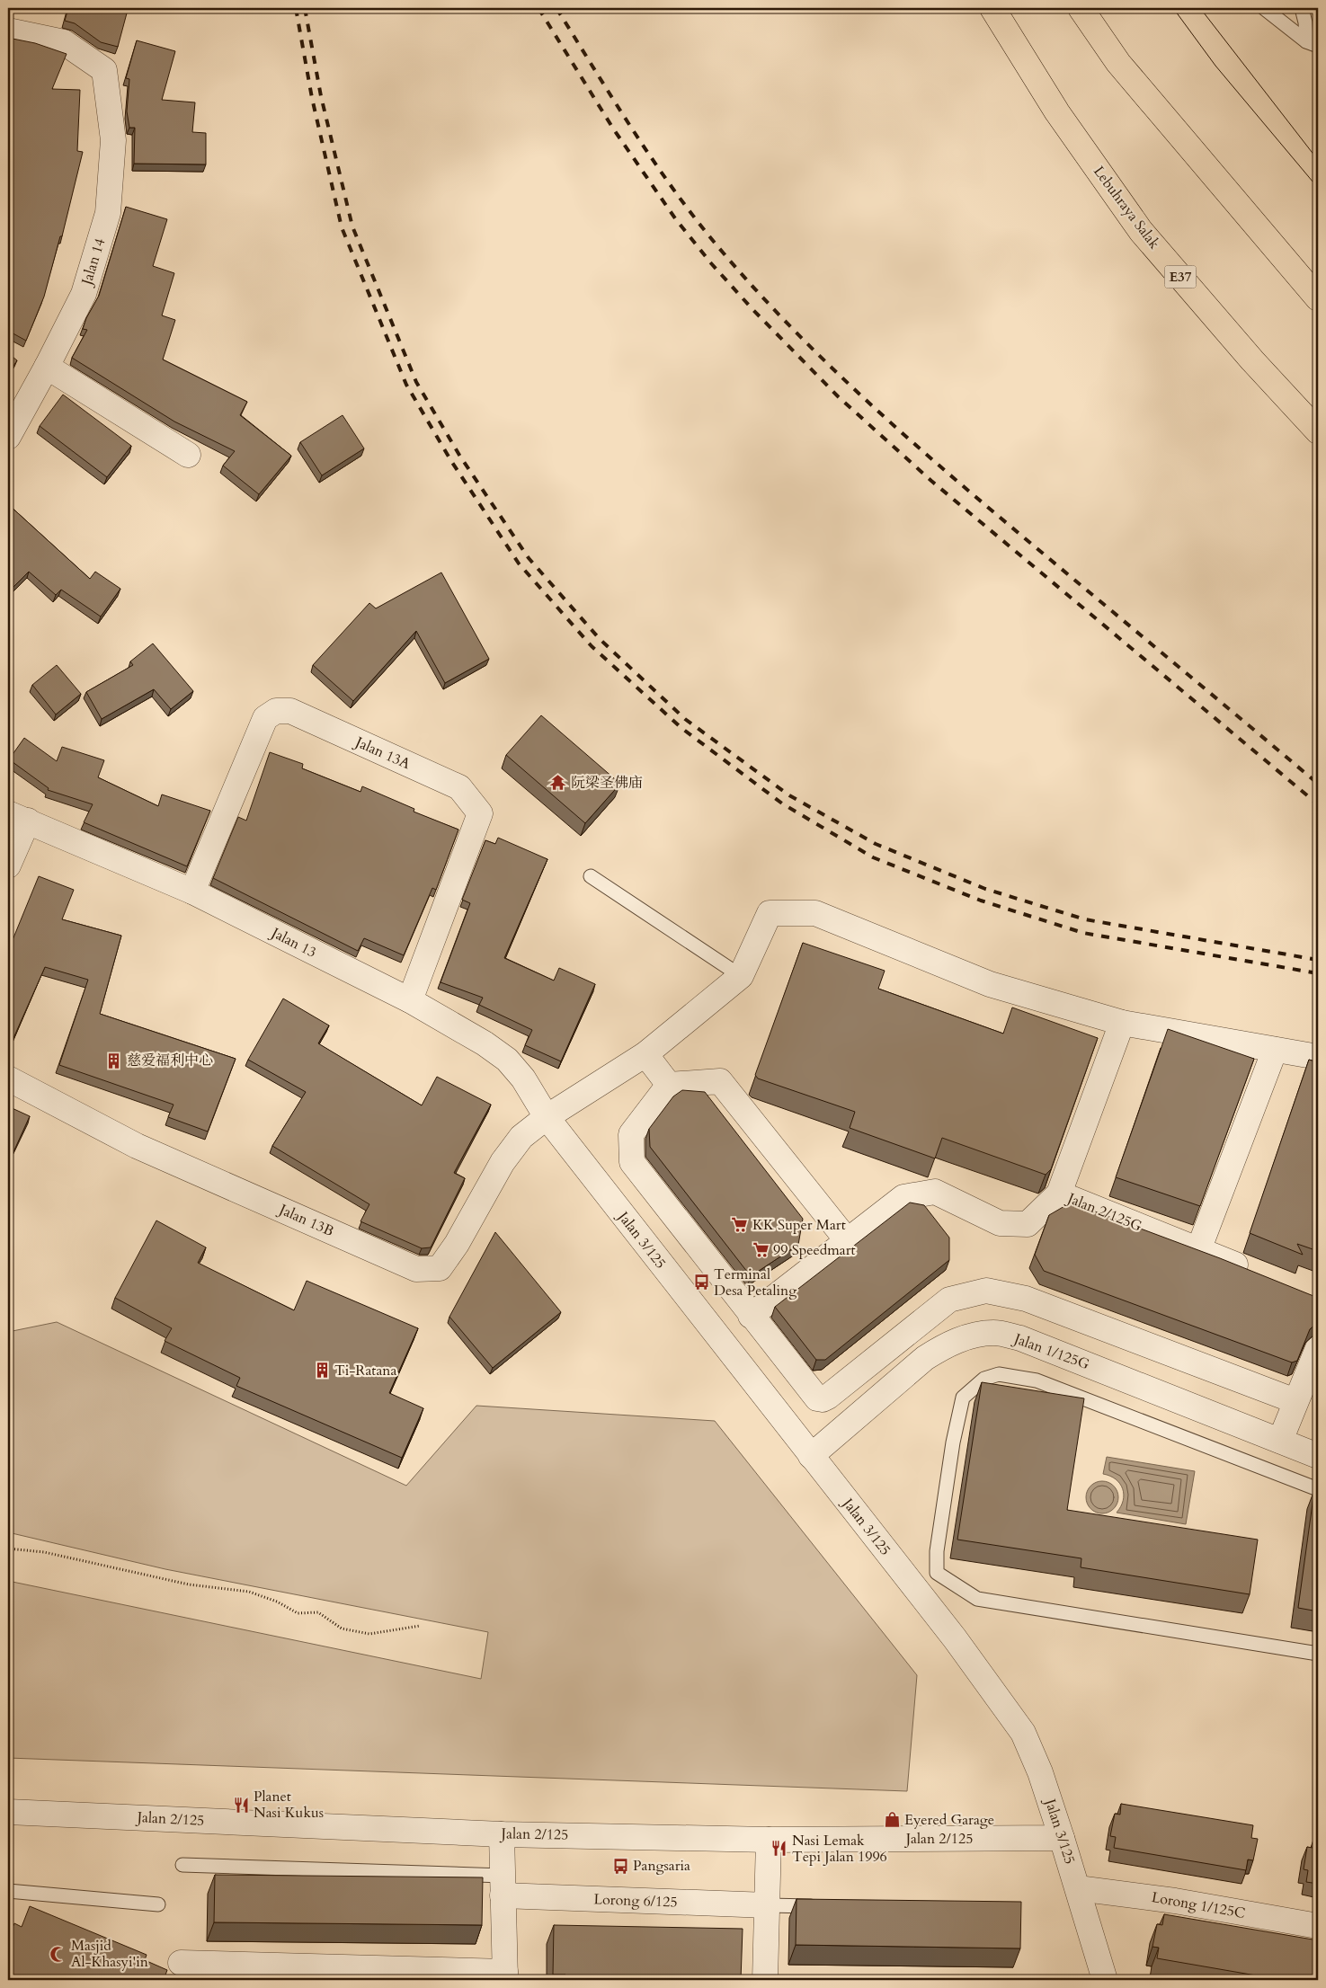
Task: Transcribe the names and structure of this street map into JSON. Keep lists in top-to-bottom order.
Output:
{
  "streets": {
    "highway": ["Lebuhraya Salak", "E37"],
    "street": [
      "Jalan 14",
      "Jalan 13A",
      "Jalan 13",
      "Jalan 2/125G",
      "Jalan 13B",
      "Jalan 3/125",
      "Jalan 1/125G",
      "Jalan 2/125",
      "Lorong 6/125",
      "Lorong 1/125C"
    ]
  },
  "crossings": [
    ["Jalan 13A", "Jalan 13"],
    ["Jalan 13", "Jalan 13B"],
    ["Jalan 13", "Jalan 3/125"],
    ["Jalan 13B", "Jalan 3/125"],
    ["Jalan 3/125", "Jalan 1/125G"],
    ["Jalan 3/125", "Jalan 2/125"],
    ["Jalan 3/125", "Lorong 1/125C"]
  ],
  "places": {
    "temple": ["阮梁圣佛庙"],
    "building": ["慈爱福利中心", "Ti-Ratana"],
    "supermarket": ["KK Super Mart", "99 Speedmart"],
    "bus stop": ["Terminal Desa Petaling", "Pangsaria"],
    "restaurant": ["Planet Nasi Kukus", "Nasi Lemak Tepi Jalan 1996"],
    "shop": ["Eyered Garage"],
    "mosque": ["Masjid Al-Khasyi'in"]
  }
}
